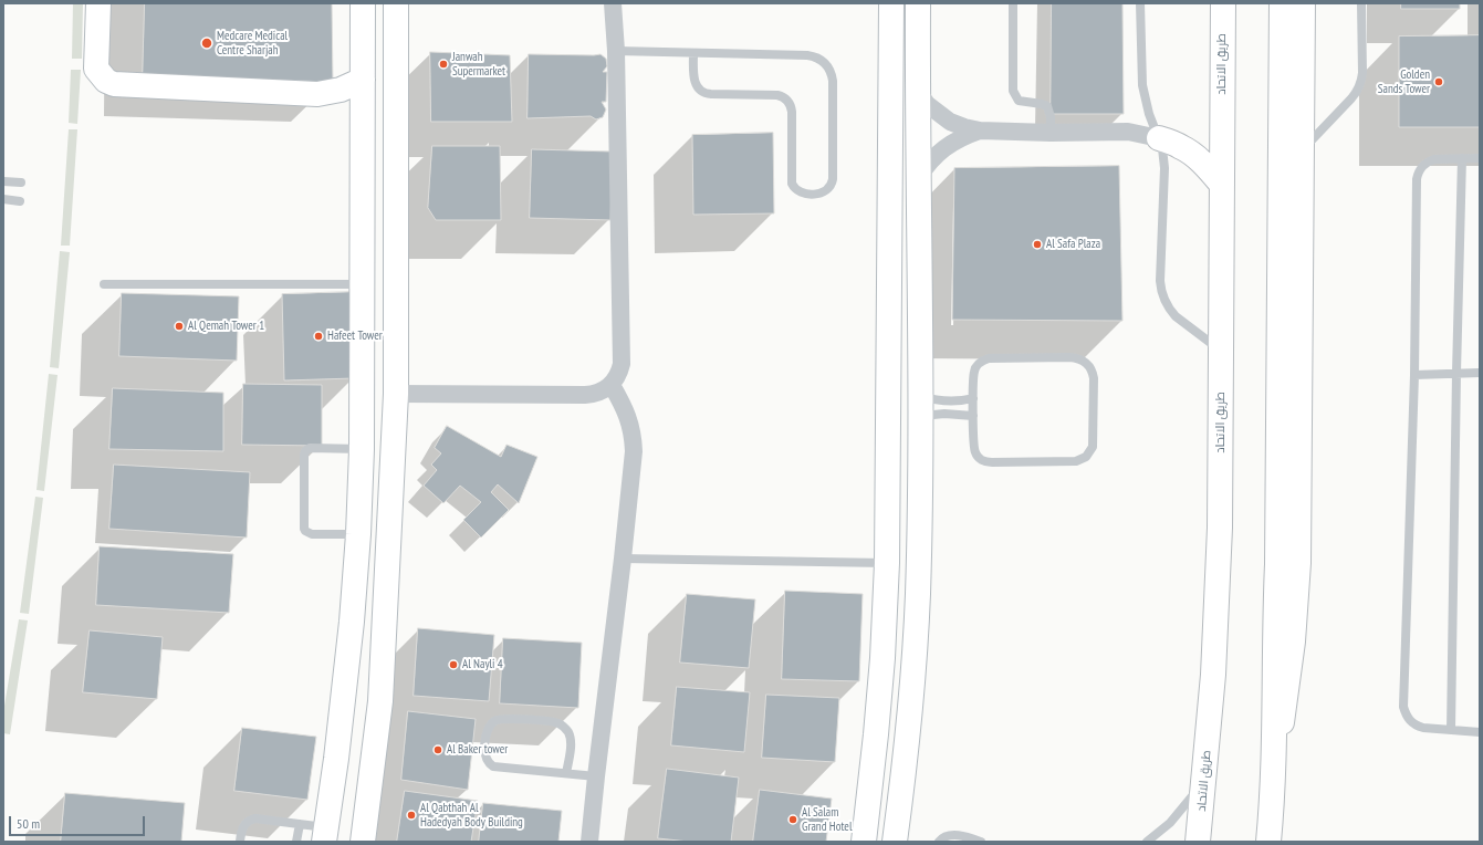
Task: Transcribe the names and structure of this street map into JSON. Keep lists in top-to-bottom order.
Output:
{
  "streets": {
    "main road": ["طريق الاتحاد"]
  },
  "places": [
    "Medcare Medical Centre Sharjah",
    "Janwah Supermarket",
    "Golden Sands Tower",
    "Al Safa Plaza",
    "Al Qemah Tower 1",
    "Hafeet Tower",
    "Al Nayli 4",
    "Al Baker tower",
    "Al Qabthah Al Hadedyah Body Building",
    "Al Salam Grand Hotel"
  ],
  "scale_bar": "50 m"
}
